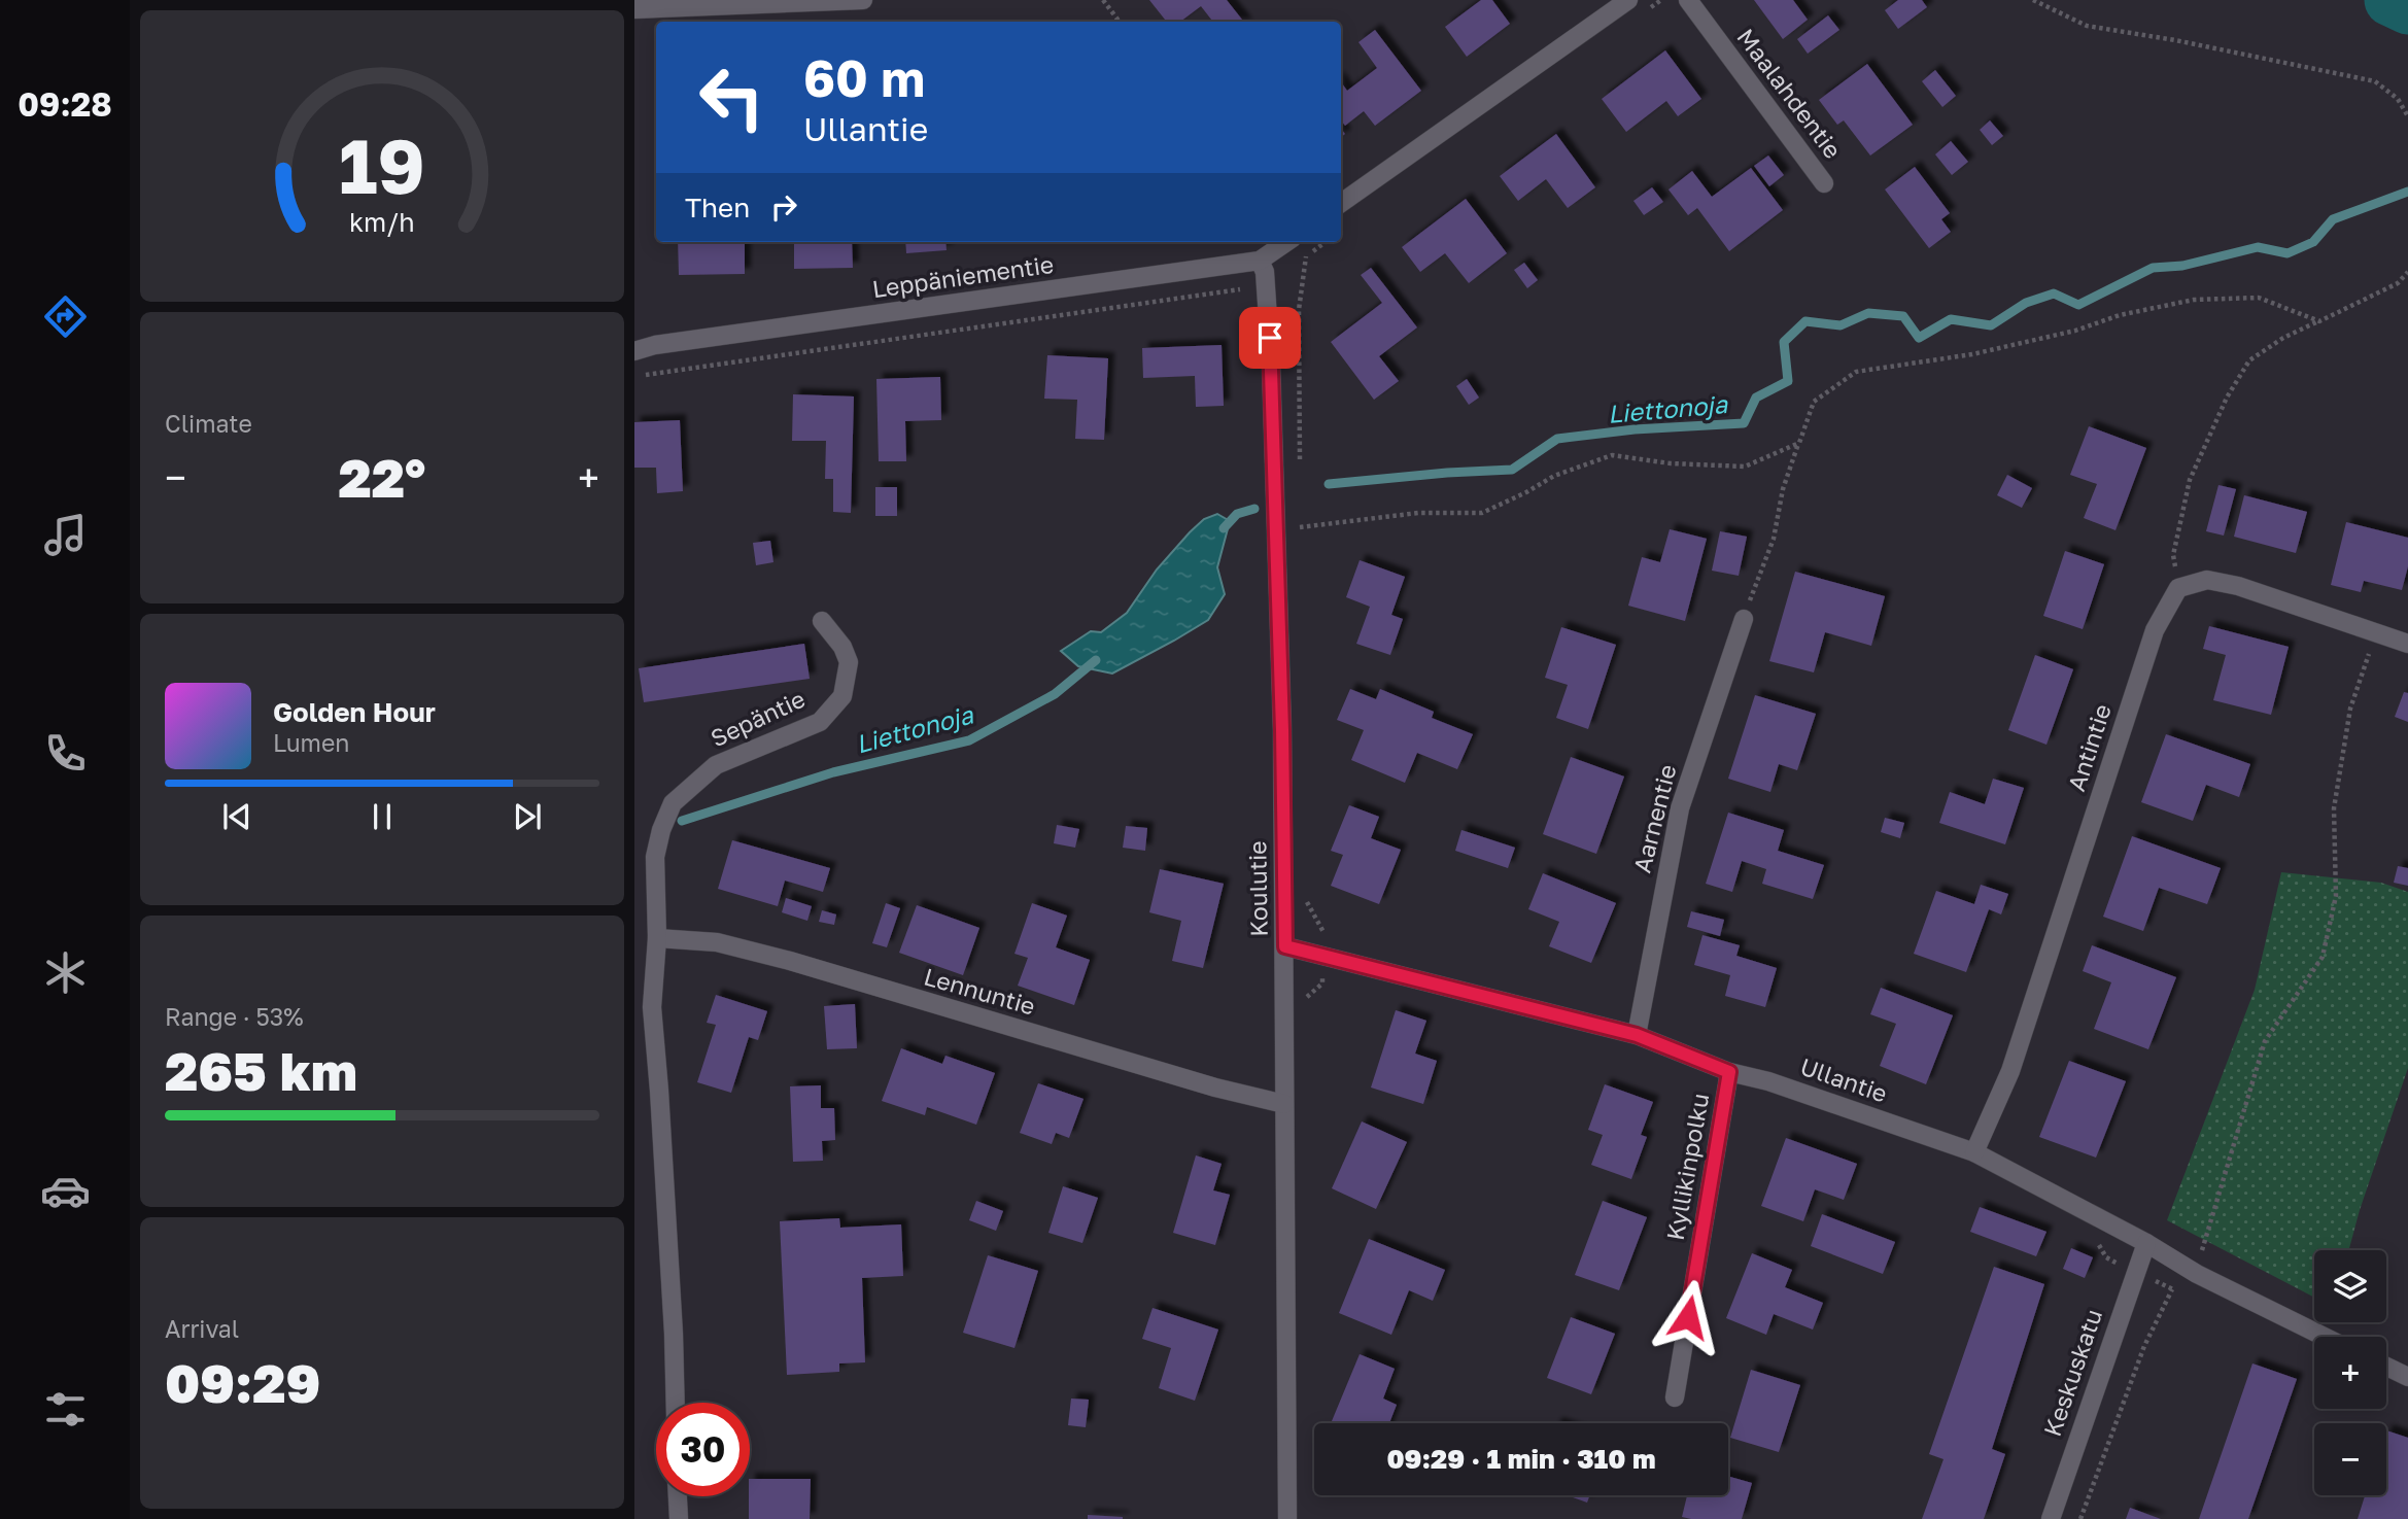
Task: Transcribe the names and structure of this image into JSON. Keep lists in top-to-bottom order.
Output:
{
  "streets": {
    "street": [
      "Maalahdentie",
      "Leppäniementie",
      "Sepäntie",
      "Antintie",
      "Aarnentie",
      "Koulutie",
      "Lennuntie",
      "Ullantie",
      "Kyllikinpolku",
      "Keskuskatu"
    ]
  },
  "crossings": [
    ["Leppäniementie", "Koulutie"],
    ["Sepäntie", "Lennuntie"],
    ["Antintie", "Ullantie"],
    ["Aarnentie", "Ullantie"],
    ["Koulutie", "Lennuntie"],
    ["Koulutie", "Ullantie"],
    ["Ullantie", "Kyllikinpolku"],
    ["Ullantie", "Keskuskatu"]
  ],
  "water": ["Liettonoja"],
  "page": {
    "tabs": "09:28",
    "turn": ["60 m", "Ullantie"],
    "then": "Then",
    "tile": [
      "Climate",
      ["Range · 53%", "265 km"],
      ["Arrival", "09:29"]
    ],
    "heat": ["−", "22°", "+"],
    "song": ["Golden Hour", "Lumen"],
    "map_buttons": ["+", "−"],
    "limit": "30",
    "trip": "09:29 · 1 min · 310 m",
    "gauge": ["19", "km/h"]
  }
}
